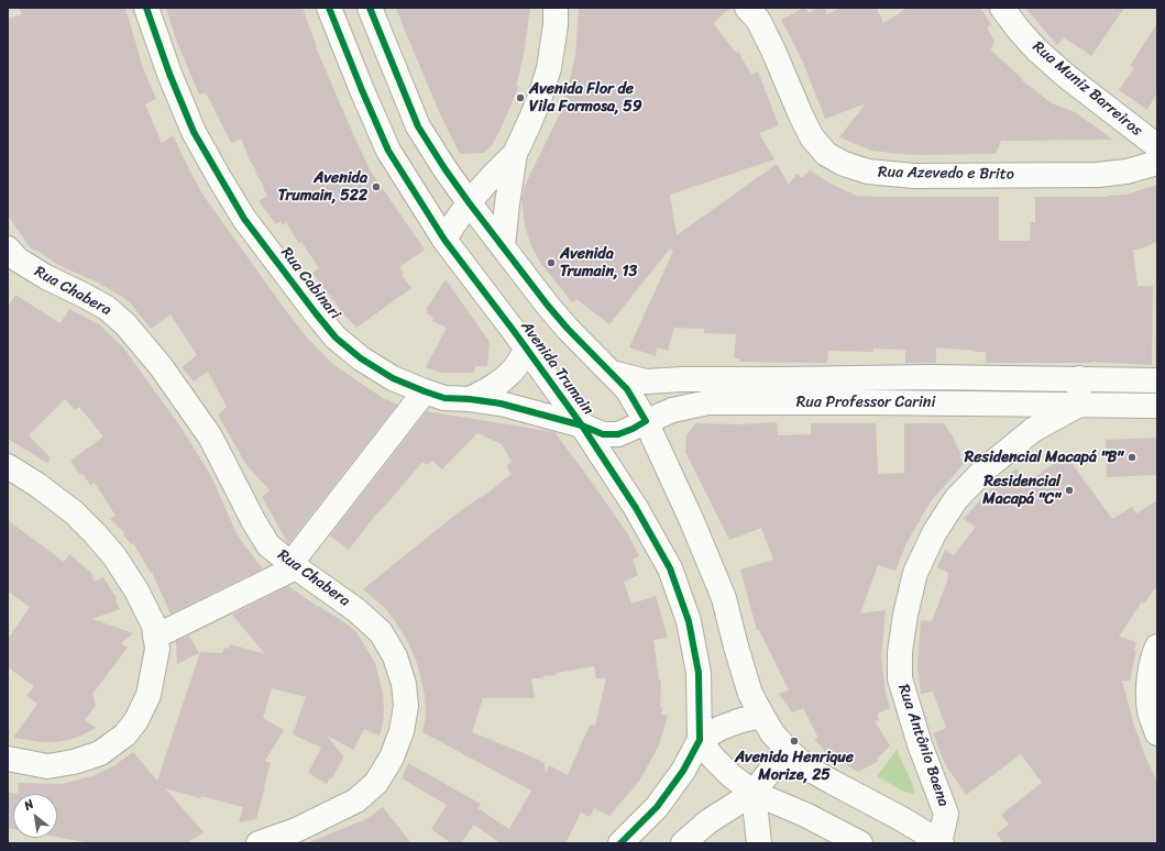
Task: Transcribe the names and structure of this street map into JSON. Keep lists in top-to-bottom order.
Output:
{
  "streets": {
    "street": [
      "Rua Muniz Barreiros",
      "Rua Azevedo e Brito",
      "Rua Cabinari",
      "Rua Chabera",
      "Avenida Trumain",
      "Rua Professor Carini",
      "Rua Antônio Baena"
    ]
  },
  "crossings": [
    ["Rua Cabinari", "Avenida Trumain"],
    ["Rua Cabinari", "Rua Professor Carini"],
    ["Avenida Trumain", "Rua Professor Carini"],
    ["Avenida Trumain", "Rua Antônio Baena"],
    ["Rua Professor Carini", "Rua Antônio Baena"]
  ],
  "places": [
    "Avenida Flor de Vila Formosa, 59",
    "Avenida Trumain, 522",
    "Avenida Trumain, 13",
    "Residencial Macapá \"B\"",
    "Residencial Macapá \"C\"",
    "Avenida Henrique Morize, 25"
  ],
  "north": "top left"
}
